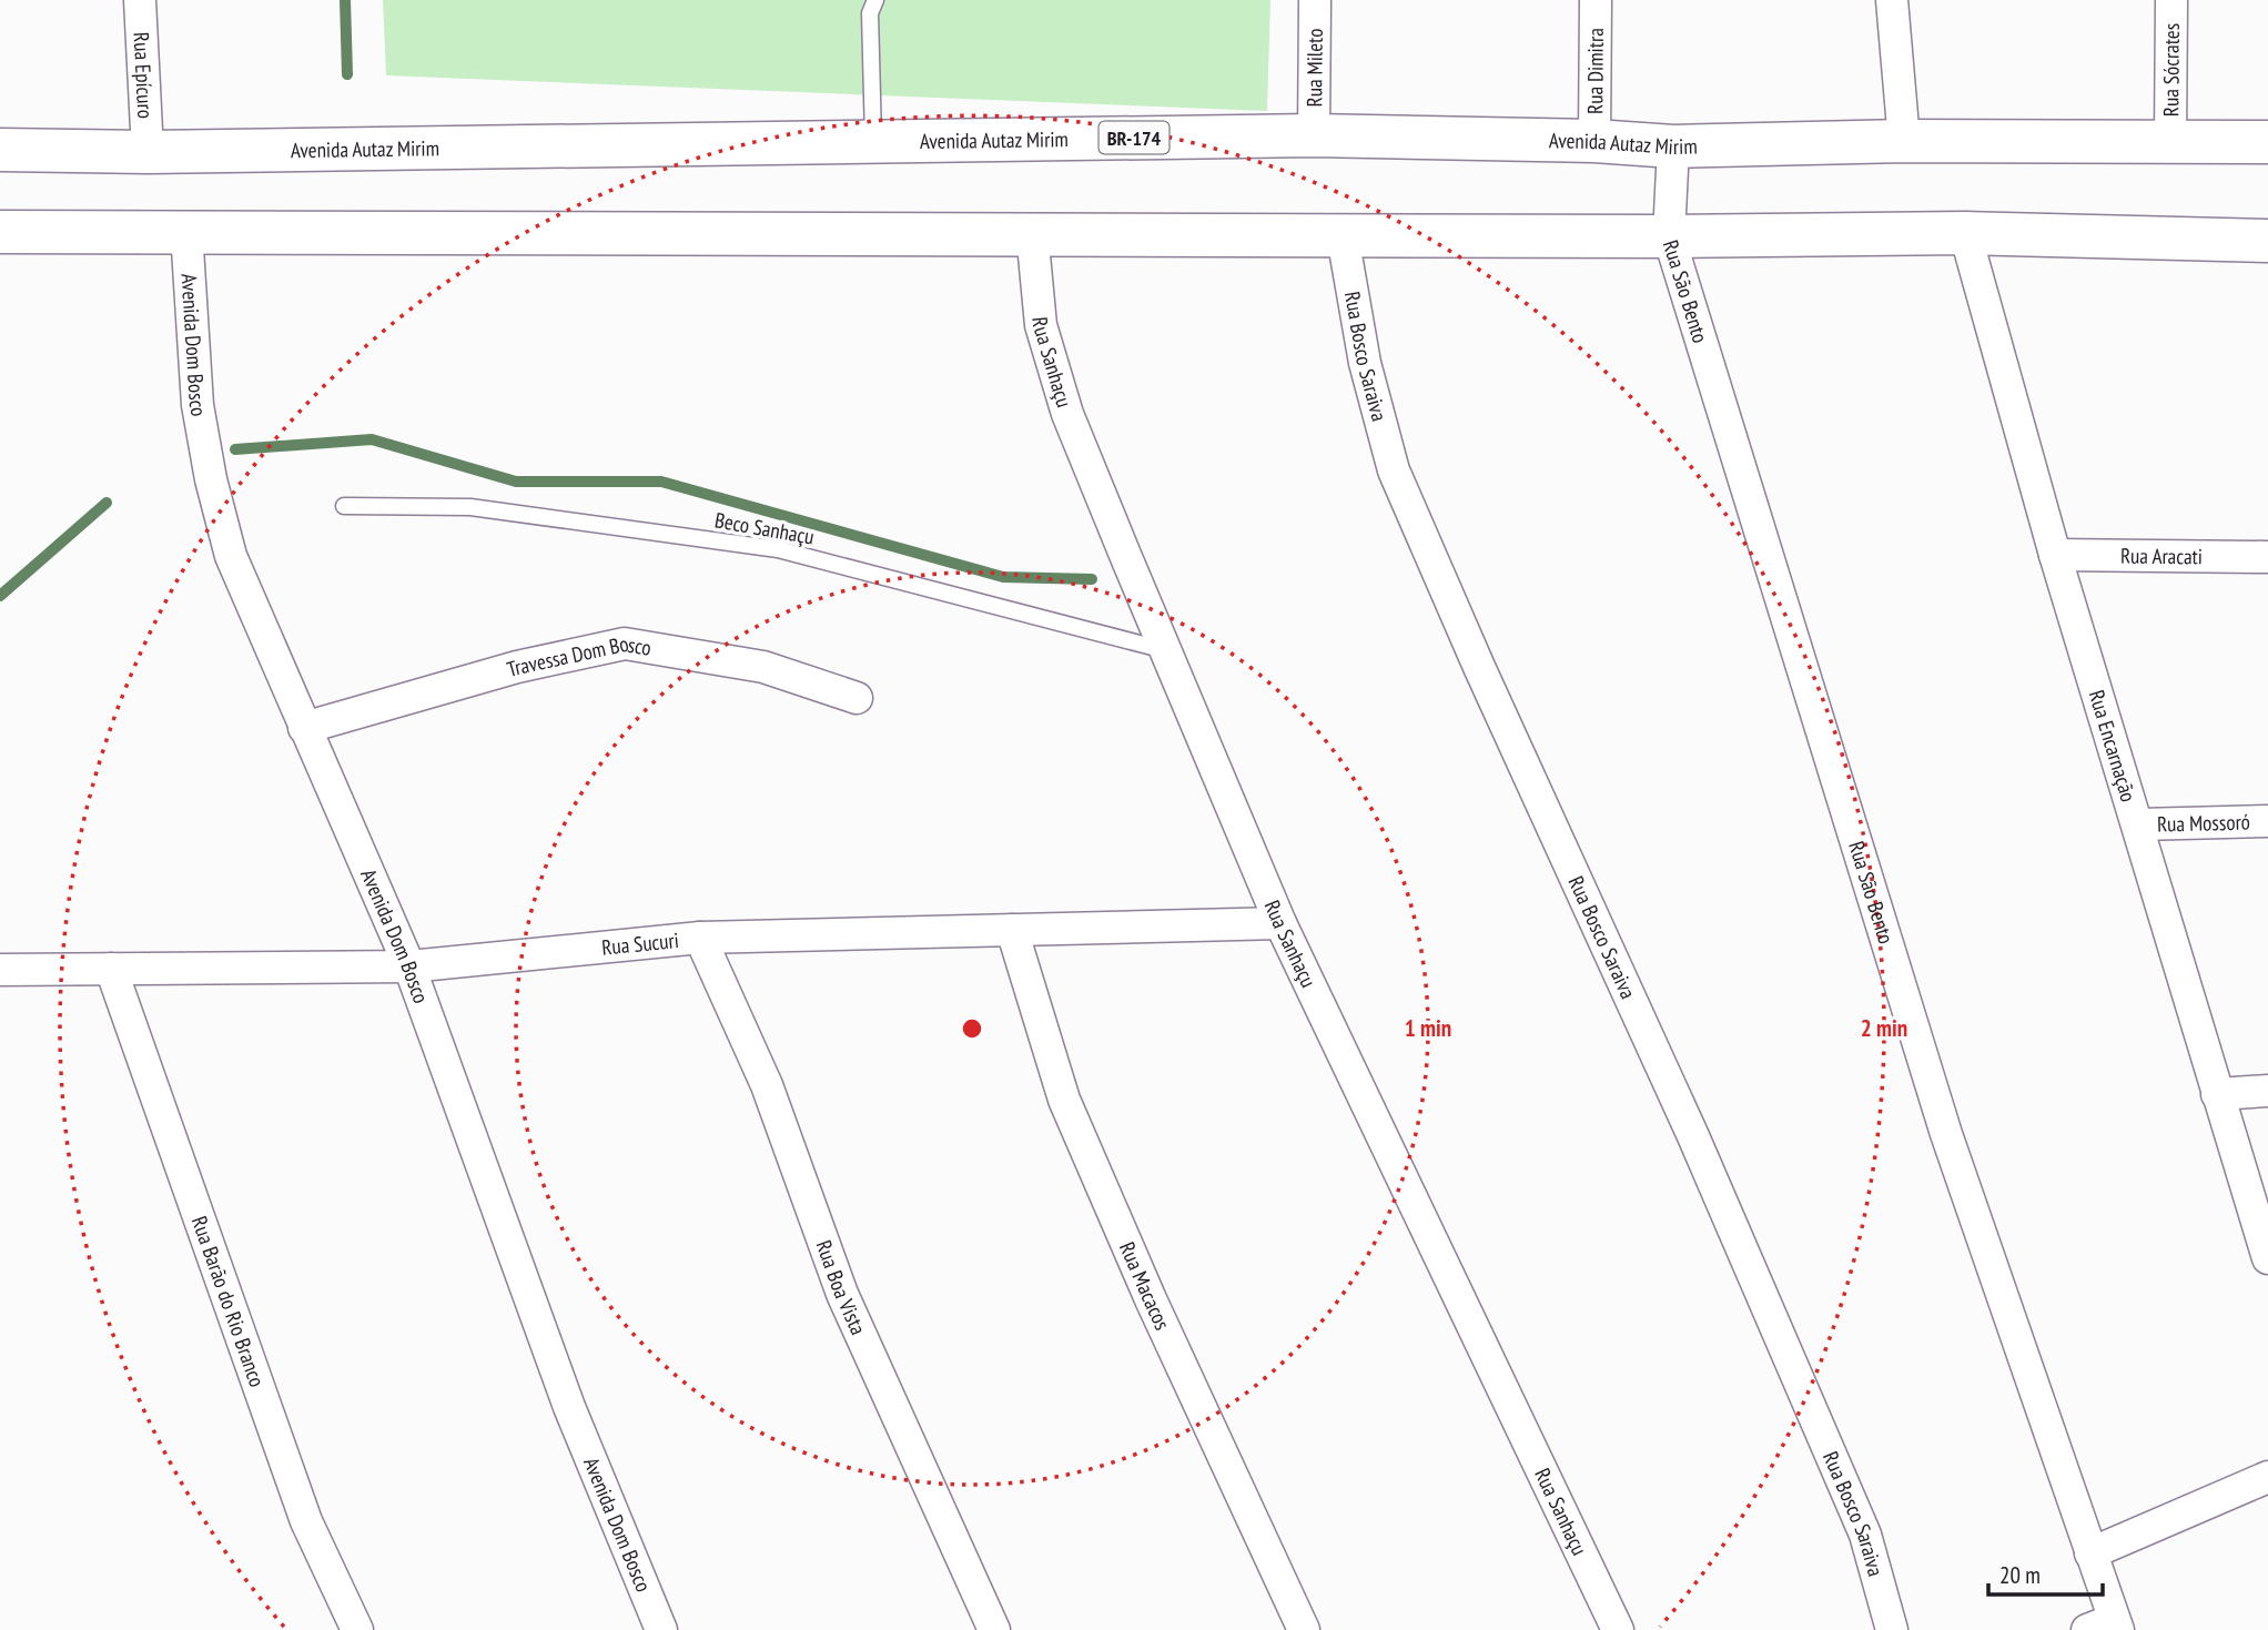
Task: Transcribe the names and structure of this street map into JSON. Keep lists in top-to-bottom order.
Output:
{
  "streets": {
    "main road": ["BR-174", "Avenida Autaz Mirim"],
    "street": [
      "Rua Mileto",
      "Rua Dimitra",
      "Rua Sócrates",
      "Rua Epícuro",
      "Rua São Bento",
      "Avenida Dom Bosco",
      "Rua Bosco Saraiva",
      "Rua Sanhaçu",
      "Rua Aracati",
      "Travessa Dom Bosco",
      "Rua Encarnação",
      "Rua Mossoró",
      "Rua Sucuri",
      "Rua Macacos",
      "Rua Boa Vista",
      "Rua Barão do Rio Branco"
    ],
    "lane": ["Beco Sanhaçu"]
  },
  "crossings": [
    ["Rua Mileto", "Avenida Autaz Mirim"],
    ["Rua Dimitra", "Avenida Autaz Mirim"],
    ["Rua Sócrates", "Avenida Autaz Mirim"],
    ["Rua Epícuro", "Avenida Autaz Mirim"],
    ["Avenida Autaz Mirim", "Rua São Bento"],
    ["Avenida Dom Bosco", "Travessa Dom Bosco"],
    ["Avenida Dom Bosco", "Rua Sucuri"],
    ["Rua Sanhaçu", "Beco Sanhaçu"],
    ["Rua Sanhaçu", "Rua Sucuri"],
    ["Rua Aracati", "Rua Encarnação"],
    ["Rua Encarnação", "Rua Mossoró"],
    ["Rua Sucuri", "Rua Macacos"],
    ["Rua Sucuri", "Rua Boa Vista"],
    ["Rua Sucuri", "Rua Barão do Rio Branco"]
  ],
  "scale_bar": "20 m",
  "rings": ["1 min", "2 min"]
}
